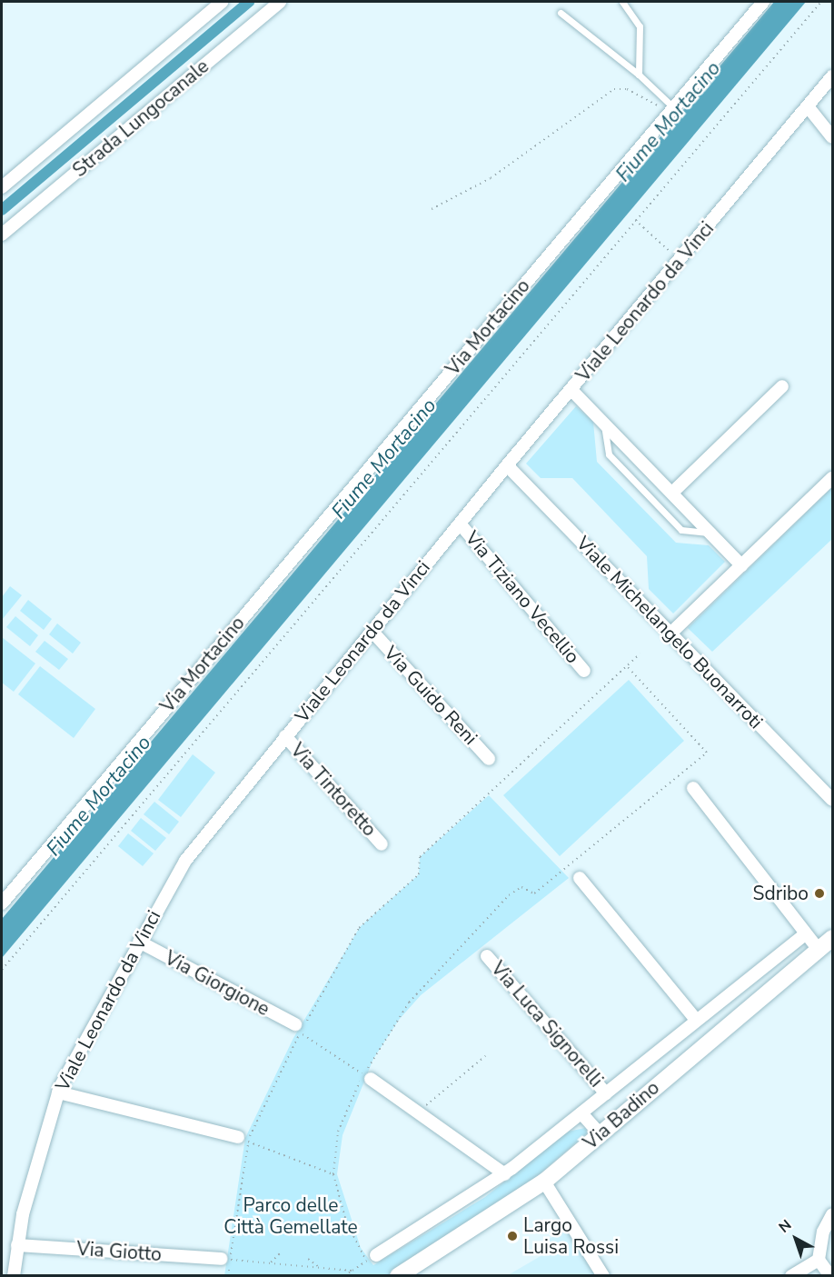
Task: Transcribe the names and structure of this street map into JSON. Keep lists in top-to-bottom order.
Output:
{
  "streets": {
    "street": [
      "Strada Lungocanale",
      "Viale Leonardo da Vinci",
      "Via Mortacino",
      "Via Tiziano Vecellio",
      "Viale Michelangelo Buonarroti",
      "Via Guido Reni",
      "Via Tintoretto",
      "Via Giorgione",
      "Via Luca Signorelli",
      "Via Badino",
      "Via Giotto"
    ]
  },
  "crossings": [
    ["Viale Leonardo da Vinci", "Via Tiziano Vecellio"],
    ["Viale Leonardo da Vinci", "Viale Michelangelo Buonarroti"],
    ["Viale Leonardo da Vinci", "Via Guido Reni"],
    ["Viale Leonardo da Vinci", "Via Tintoretto"],
    ["Viale Leonardo da Vinci", "Via Giorgione"],
    ["Viale Leonardo da Vinci", "Via Giotto"],
    ["Via Luca Signorelli", "Via Badino"]
  ],
  "water": ["Fiume Mortacino"],
  "parks": ["Parco delle Città Gemellate"],
  "places": ["Sdribo", "Largo Luisa Rossi"],
  "north": "top left"
}
